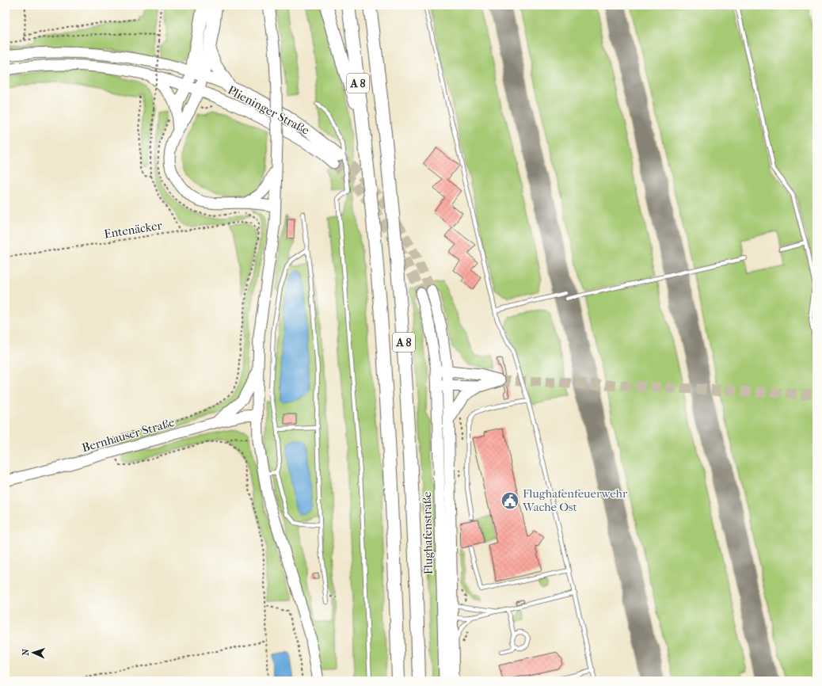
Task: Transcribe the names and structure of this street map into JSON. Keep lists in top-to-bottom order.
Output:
{
  "streets": {
    "highway": ["A 8"],
    "main road": ["Plieninger Straße", "Bernhauser Straße", "Flughafenstraße"],
    "path": ["Entenäcker"]
  },
  "places": {
    "public building": ["Flughafenfeuerwehr Wache Ost"]
  },
  "north": "left"
}
